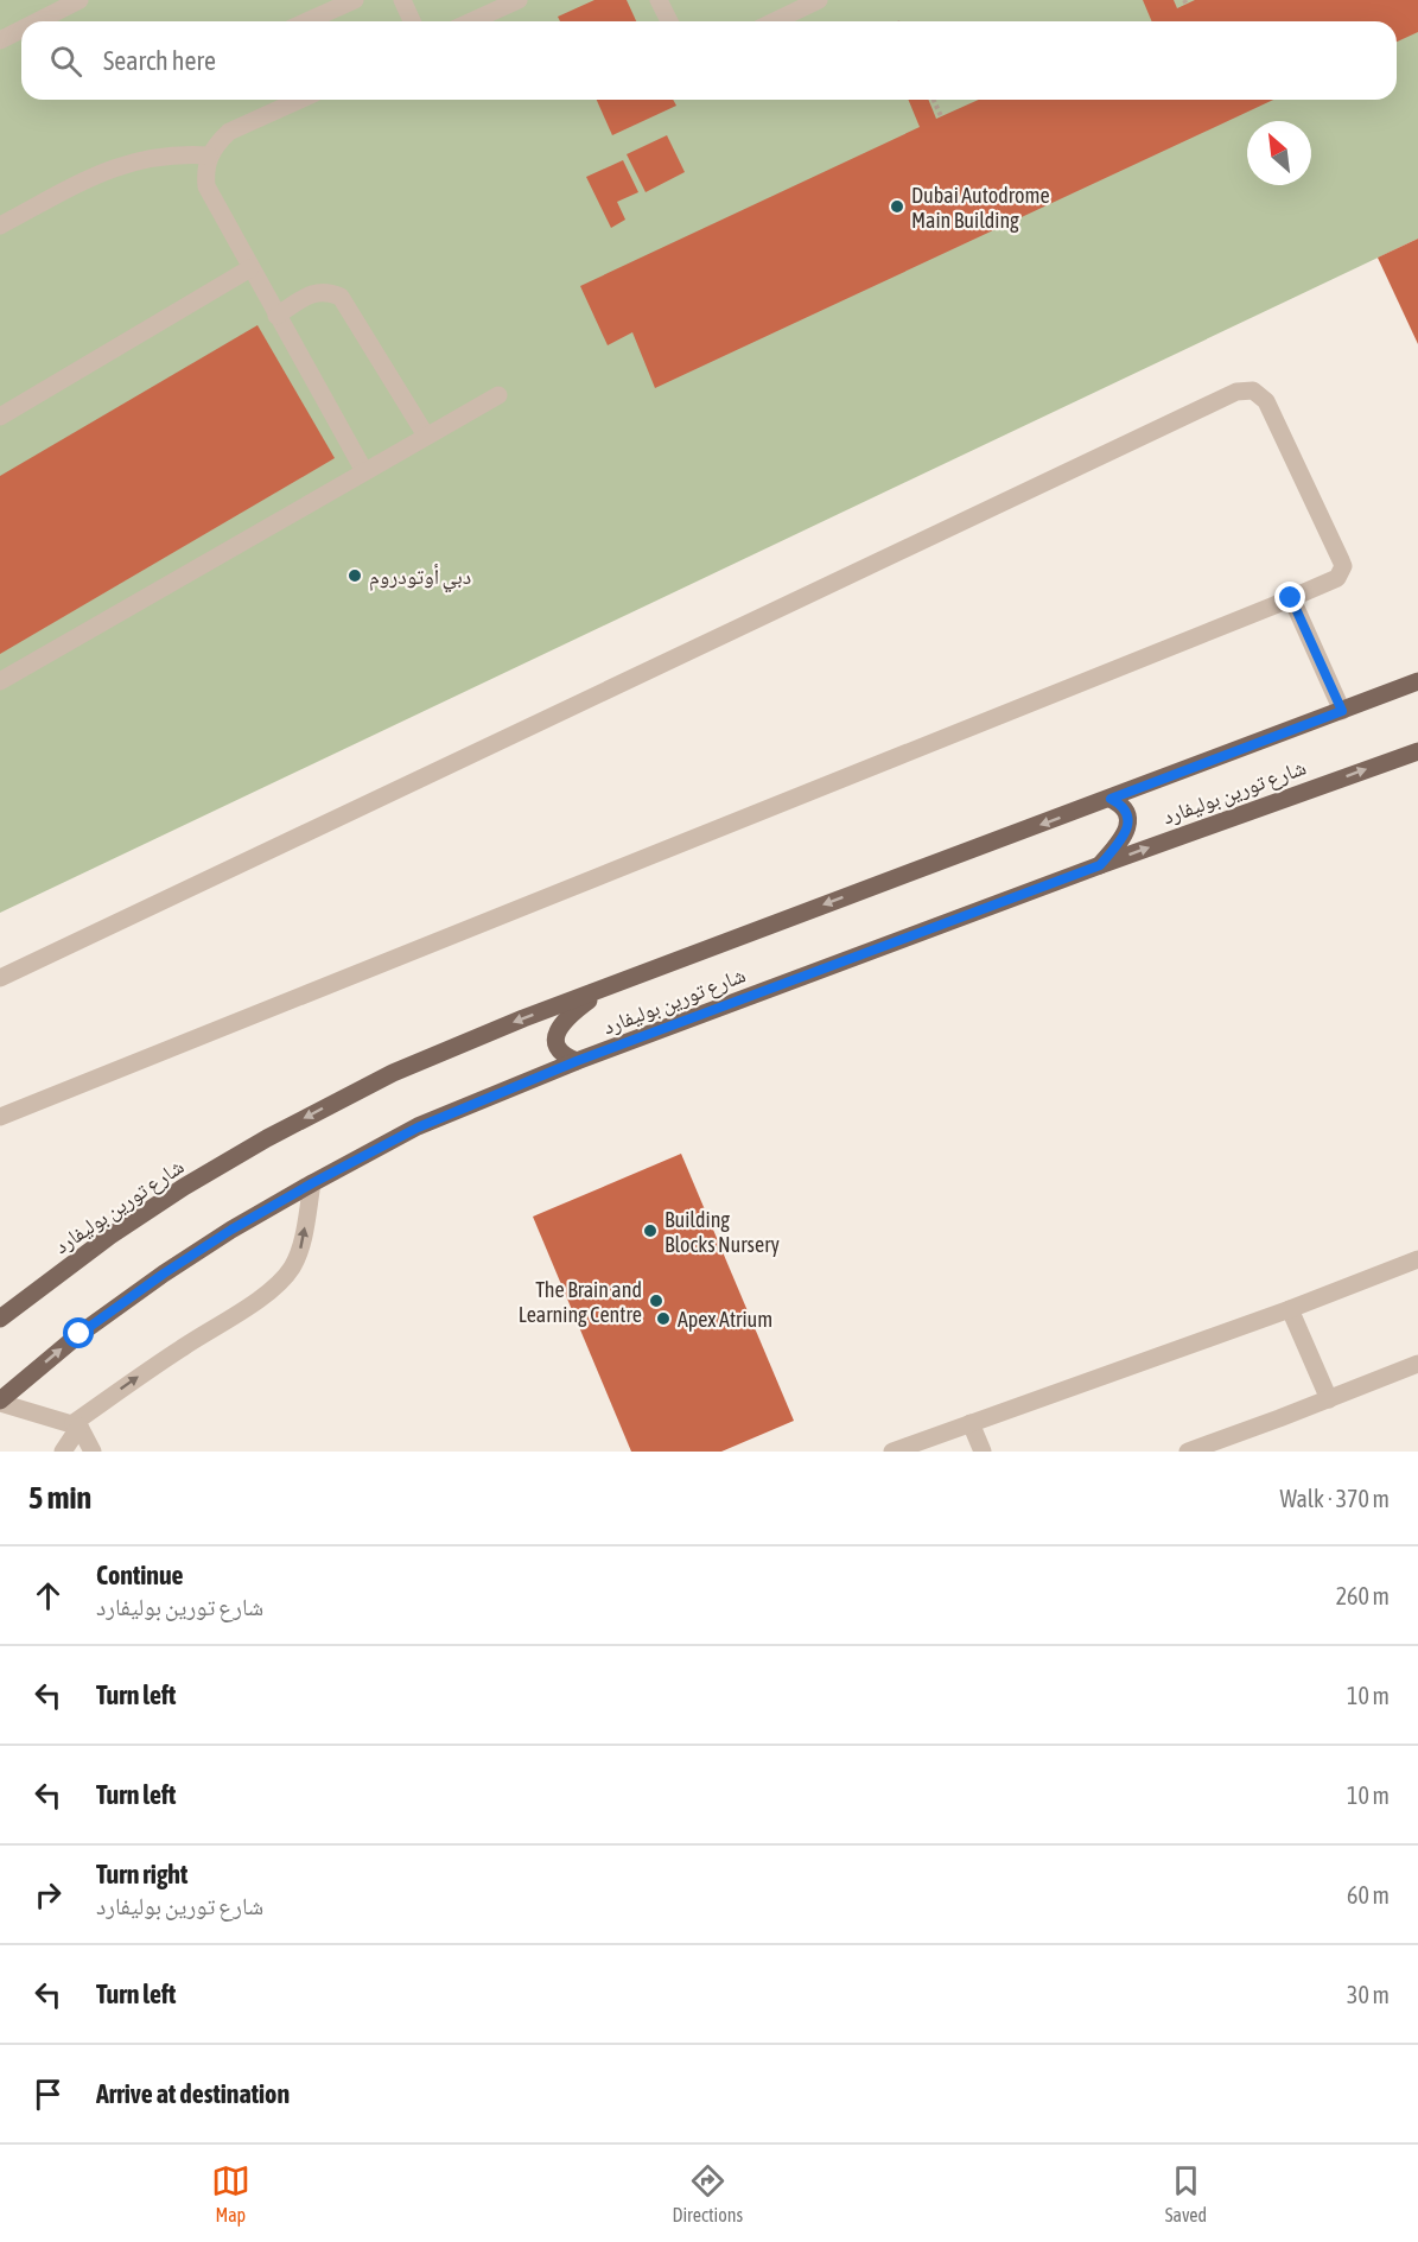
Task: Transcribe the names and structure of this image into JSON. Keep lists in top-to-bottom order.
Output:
{
  "streets": {
    "main road": ["شارع تورين بوليفارد"]
  },
  "places": [
    "Dubai Autodrome Main Building",
    "دبي أوتودروم",
    "Building Blocks Nursery",
    "The Brain and Learning Centre",
    "Apex Atrium"
  ],
  "north": "top left",
  "page": {
    "search": "Search here",
    "heading": ["5 min", "Walk · 370 m"],
    "list": [
      ["Continue", "شارع تورين بوليفارد", "260 m"],
      ["Turn left", "10 m"],
      ["Turn left", "10 m"],
      ["Turn right", "شارع تورين بوليفارد", "60 m"],
      ["Turn left", "30 m"],
      "Arrive at destination"
    ],
    "nav": ["Map", "Directions", "Saved"]
  }
}
